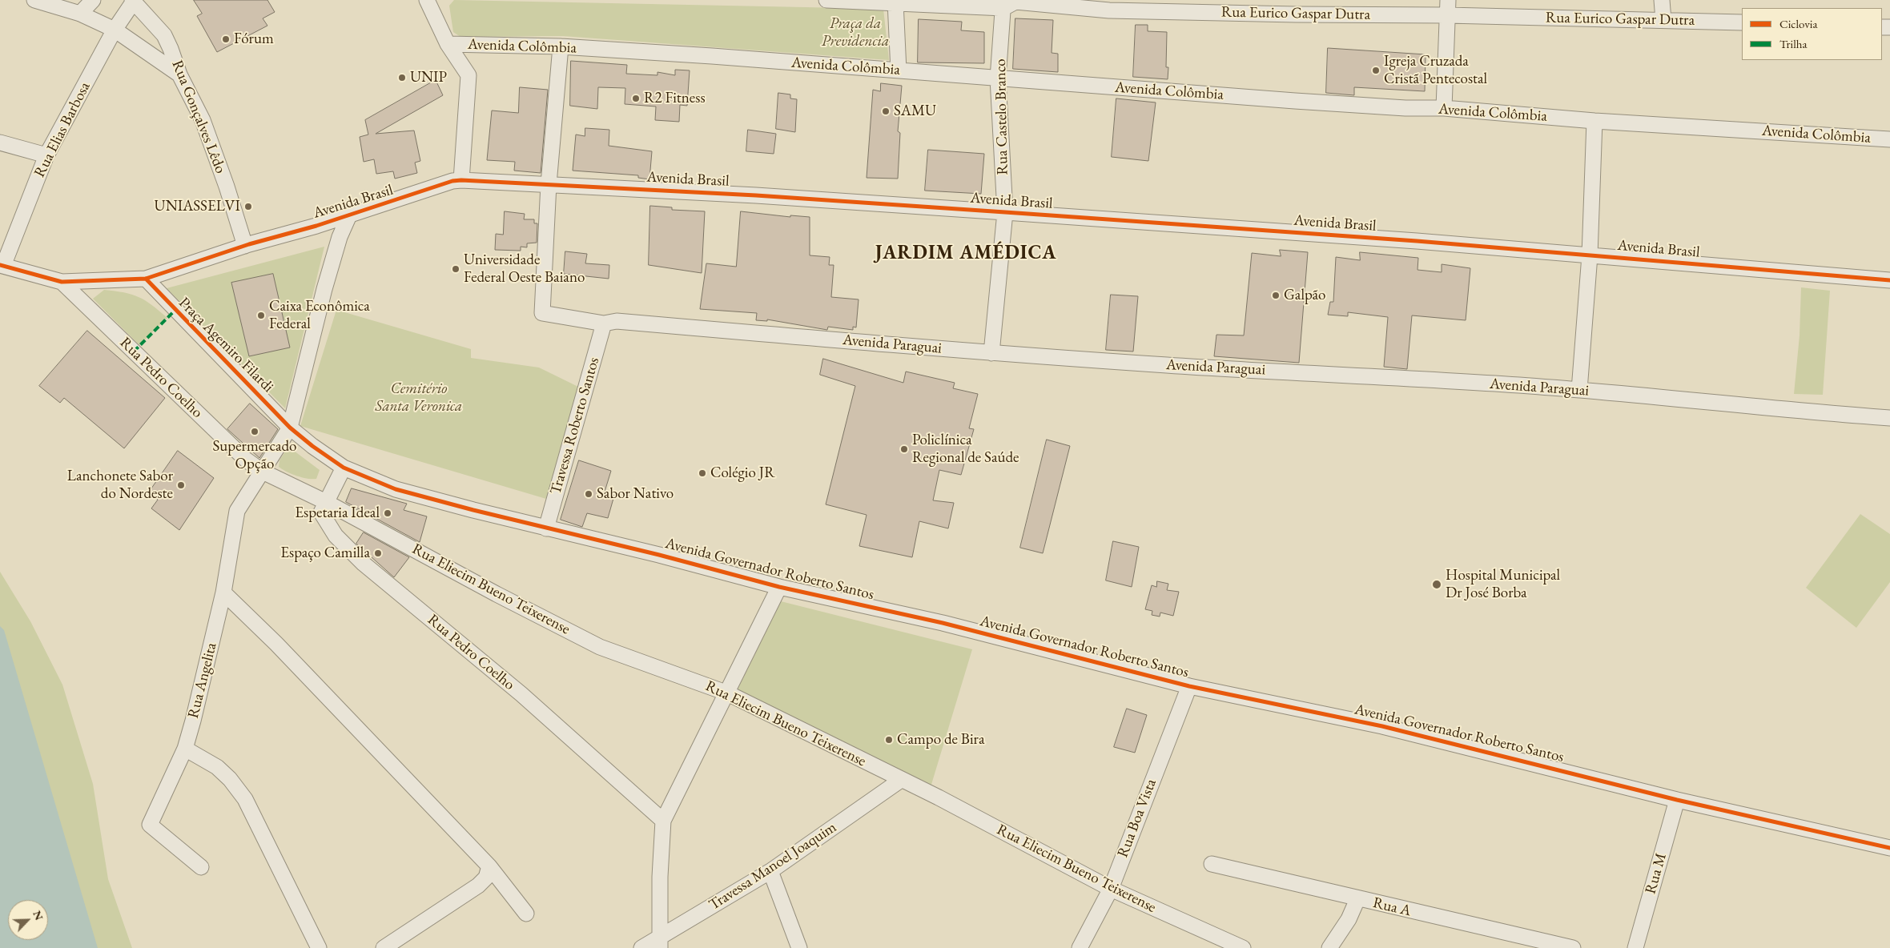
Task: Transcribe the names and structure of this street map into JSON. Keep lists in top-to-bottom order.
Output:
{
  "streets": {
    "street": [
      "Rua Eurico Gaspar Dutra",
      "Avenida Colômbia",
      "Rua Gonçalves Lêdo",
      "Rua Castelo Branco",
      "Rua Elias Barbosa",
      "Avenida Brasil",
      "Avenida Paraguai",
      "Praça Agemiro Filardi",
      "Rua Pedro Coelho",
      "Travessa Roberto Santos",
      "Avenida Governador Roberto Santos",
      "Rua Eliecim Bueno Teixerense",
      "Rua Angelita",
      "Rua Boa Vista",
      "Travessa Manoel Joaquim",
      "Rua M",
      "Rua A"
    ]
  },
  "crossings": [
    ["Rua Eurico Gaspar Dutra", "Rua Castelo Branco"],
    ["Avenida Colômbia", "Rua Castelo Branco"],
    ["Rua Gonçalves Lêdo", "Rua Elias Barbosa"],
    ["Rua Gonçalves Lêdo", "Avenida Brasil"],
    ["Rua Castelo Branco", "Avenida Brasil"],
    ["Rua Castelo Branco", "Avenida Paraguai"],
    ["Avenida Brasil", "Avenida Paraguai"],
    ["Avenida Brasil", "Praça Agemiro Filardi"],
    ["Avenida Brasil", "Rua Pedro Coelho"],
    ["Avenida Brasil", "Rua Angelita"],
    ["Avenida Paraguai", "Travessa Roberto Santos"],
    ["Praça Agemiro Filardi", "Avenida Governador Roberto Santos"],
    ["Praça Agemiro Filardi", "Rua Angelita"],
    ["Rua Pedro Coelho", "Avenida Governador Roberto Santos"],
    ["Rua Pedro Coelho", "Rua Eliecim Bueno Teixerense"],
    ["Rua Pedro Coelho", "Rua Angelita"],
    ["Travessa Roberto Santos", "Avenida Governador Roberto Santos"],
    ["Avenida Governador Roberto Santos", "Rua Angelita"],
    ["Avenida Governador Roberto Santos", "Rua Boa Vista"],
    ["Avenida Governador Roberto Santos", "Rua M"],
    ["Rua Eliecim Bueno Teixerense", "Rua Angelita"],
    ["Rua Eliecim Bueno Teixerense", "Rua Boa Vista"],
    ["Rua Eliecim Bueno Teixerense", "Travessa Manoel Joaquim"]
  ],
  "districts": ["JARDIM AMÉDICA"],
  "parks": ["Praça da Previdencia", "Cemitério Santa Veronica"],
  "places": [
    "Fórum",
    "Igreja Cruzada Cristã Pentecostal",
    "UNIP",
    "R2 Fitness",
    "SAMU",
    "UNIASSELVI",
    "Universidade Federal Oeste Baiano",
    "Galpão",
    "Caixa Econômica Federal",
    "Supermercado Opção",
    "Policlínica Regional de Saúde",
    "Colégio JR",
    "Lanchonete Sabor do Nordeste",
    "Sabor Nativo",
    "Espetaria Ideal",
    "Espaço Camilla",
    "Hospital Municipal Dr José Borba",
    "Campo de Bira"
  ],
  "legend": ["Ciclovia", "Trilha"],
  "north": "top right"
}
